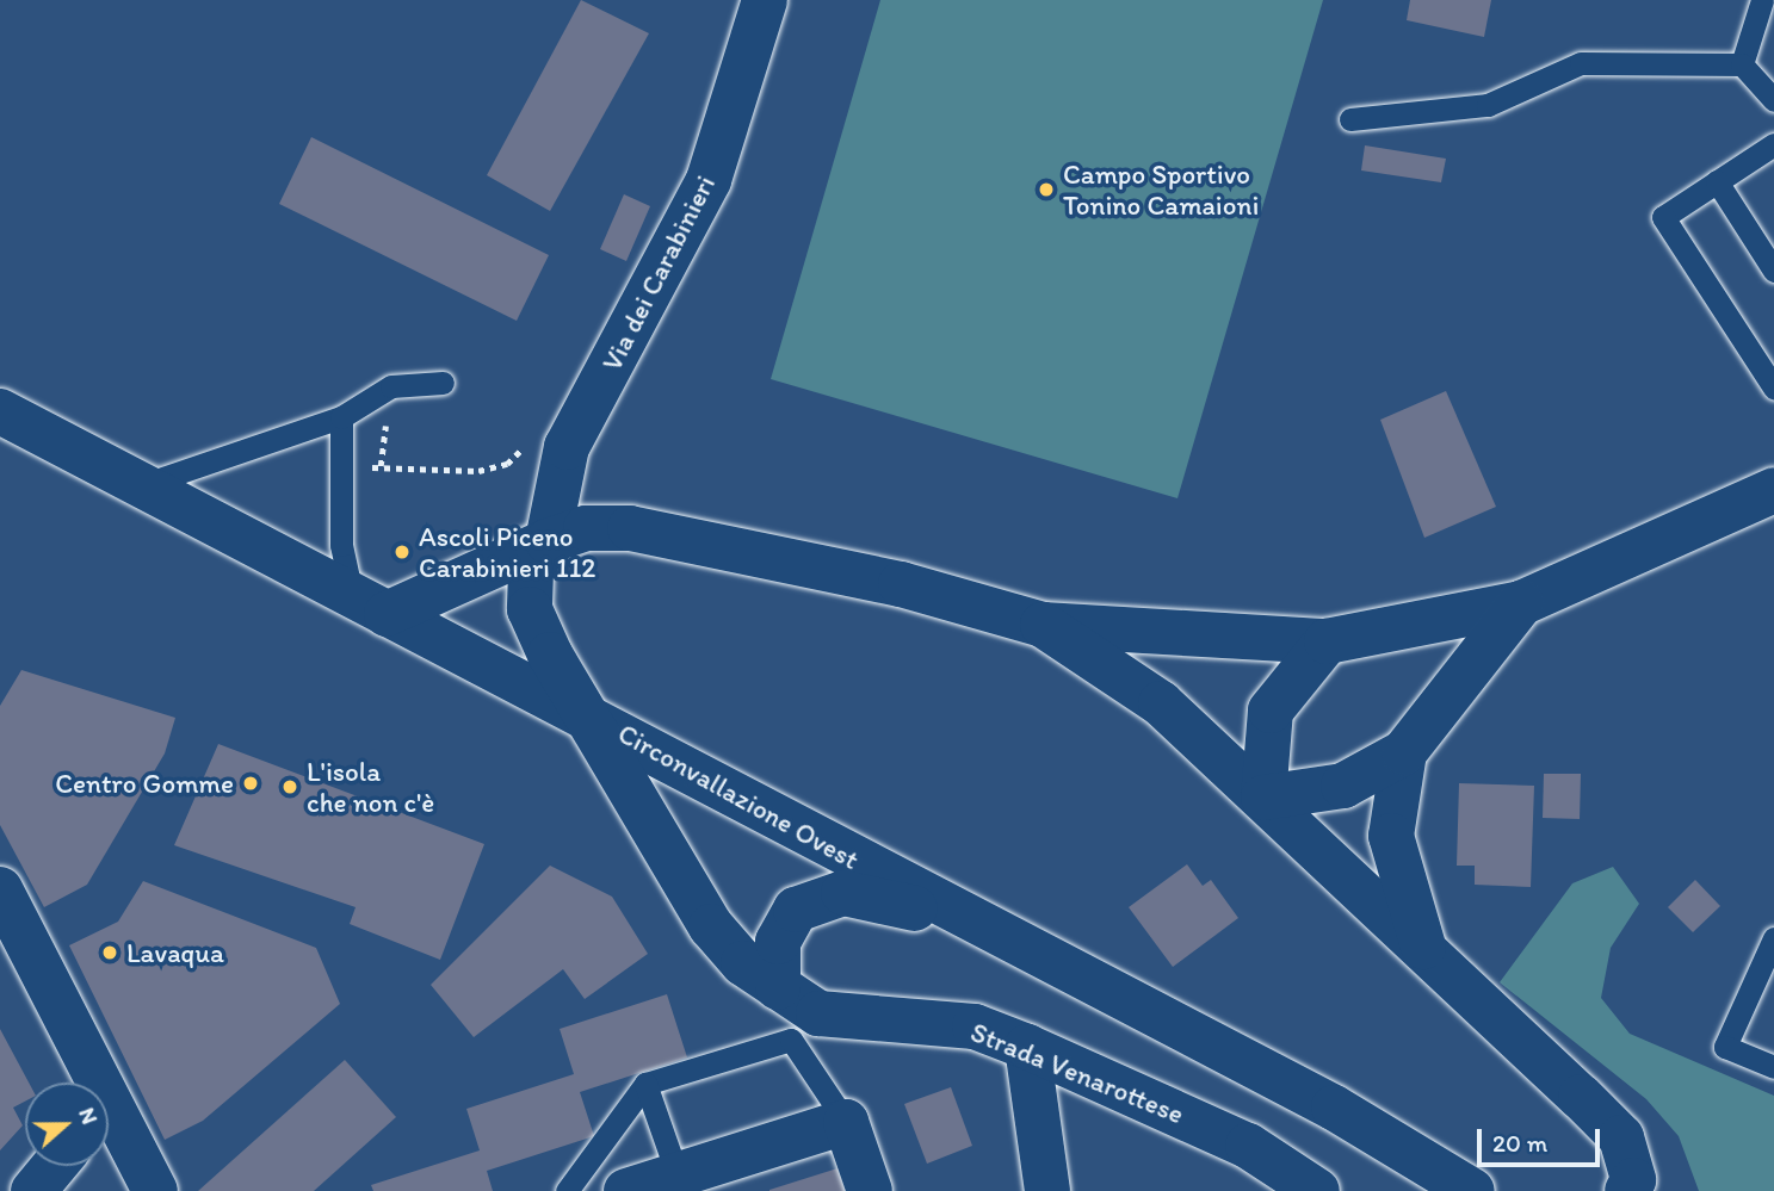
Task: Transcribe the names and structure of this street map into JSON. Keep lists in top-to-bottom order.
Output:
{
  "streets": {
    "main road": ["Via dei Carabinieri", "Circonvallazione Ovest", "Strada Venarottese"]
  },
  "crossings": [
    ["Via dei Carabinieri", "Strada Venarottese"],
    ["Circonvallazione Ovest", "Strada Venarottese"]
  ],
  "places": [
    "Campo Sportivo Tonino Camaioni",
    "Ascoli Piceno Carabinieri 112",
    "Centro Gomme",
    "L'isola che non c'è",
    "Lavaqua"
  ],
  "scale_bar": "20 m",
  "north": "right"
}
